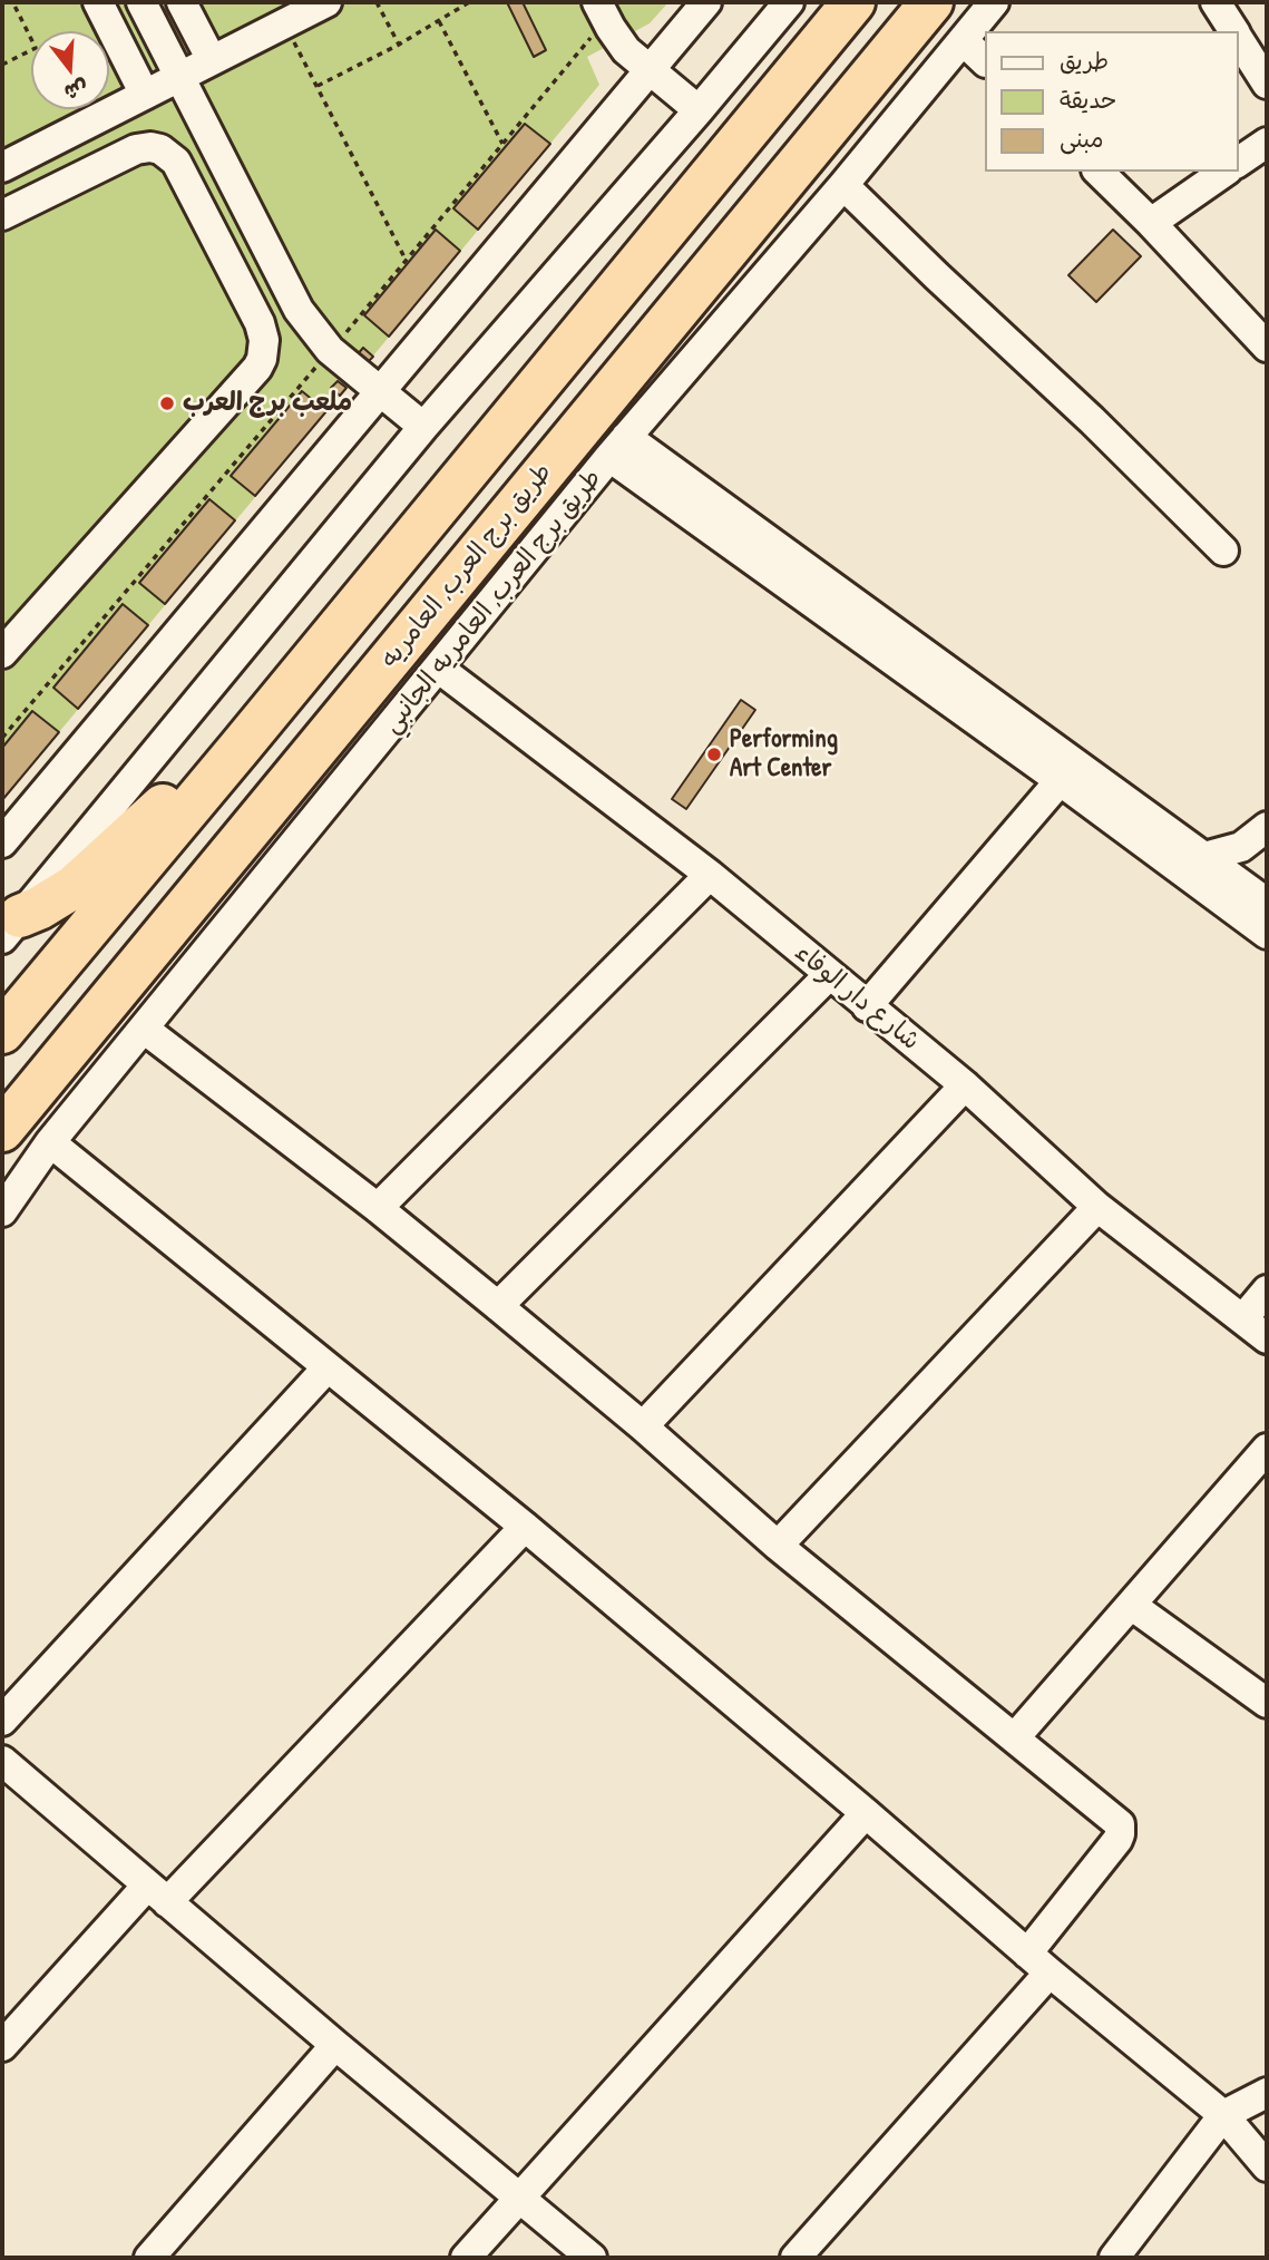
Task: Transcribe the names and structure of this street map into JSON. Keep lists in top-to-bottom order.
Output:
{
  "streets": {
    "highway": ["طريق برج العرب, العامريه"],
    "street": ["طريق برج العرب, العامريه الجانبي", "شارع دار الوفاء"]
  },
  "crossings": [
    ["طريق برج العرب, العامريه الجانبي", "شارع دار الوفاء"]
  ],
  "places": ["ملعب برج العرب", "Performing Art Center"],
  "legend": ["طريق", "حديقة", "مبنى"],
  "north": "bottom"
}
